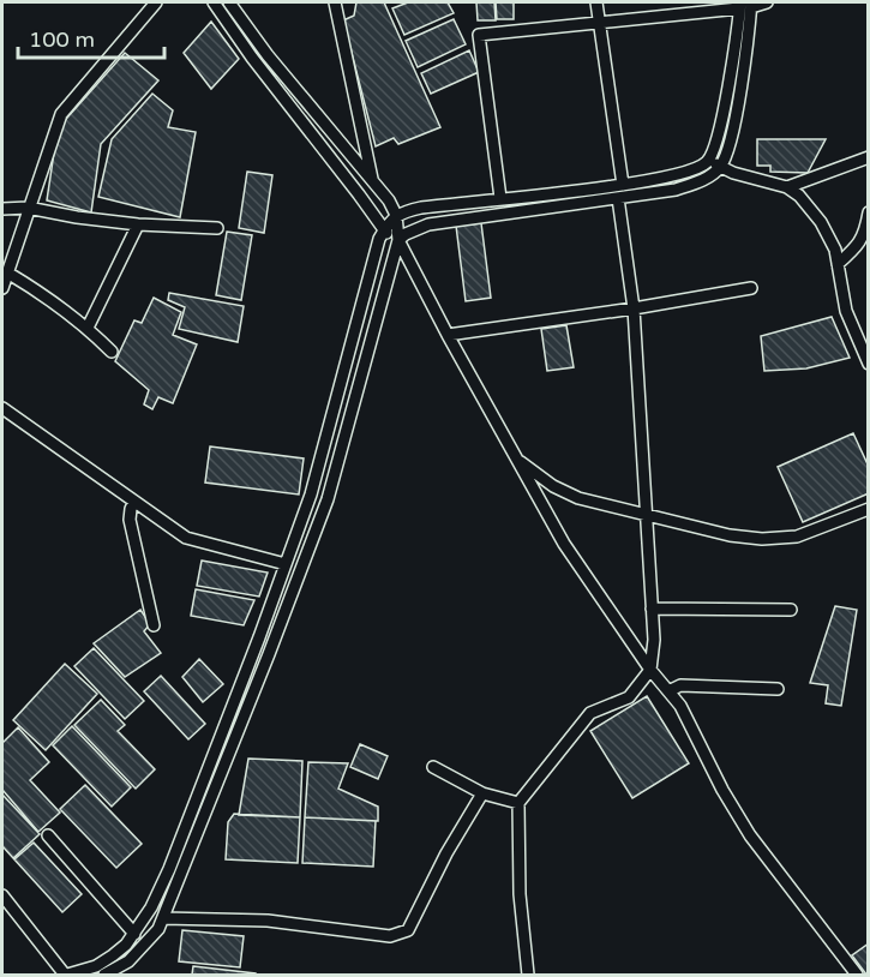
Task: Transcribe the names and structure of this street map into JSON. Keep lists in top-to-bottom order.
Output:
{
  "scale_bar": "100 m"
}
